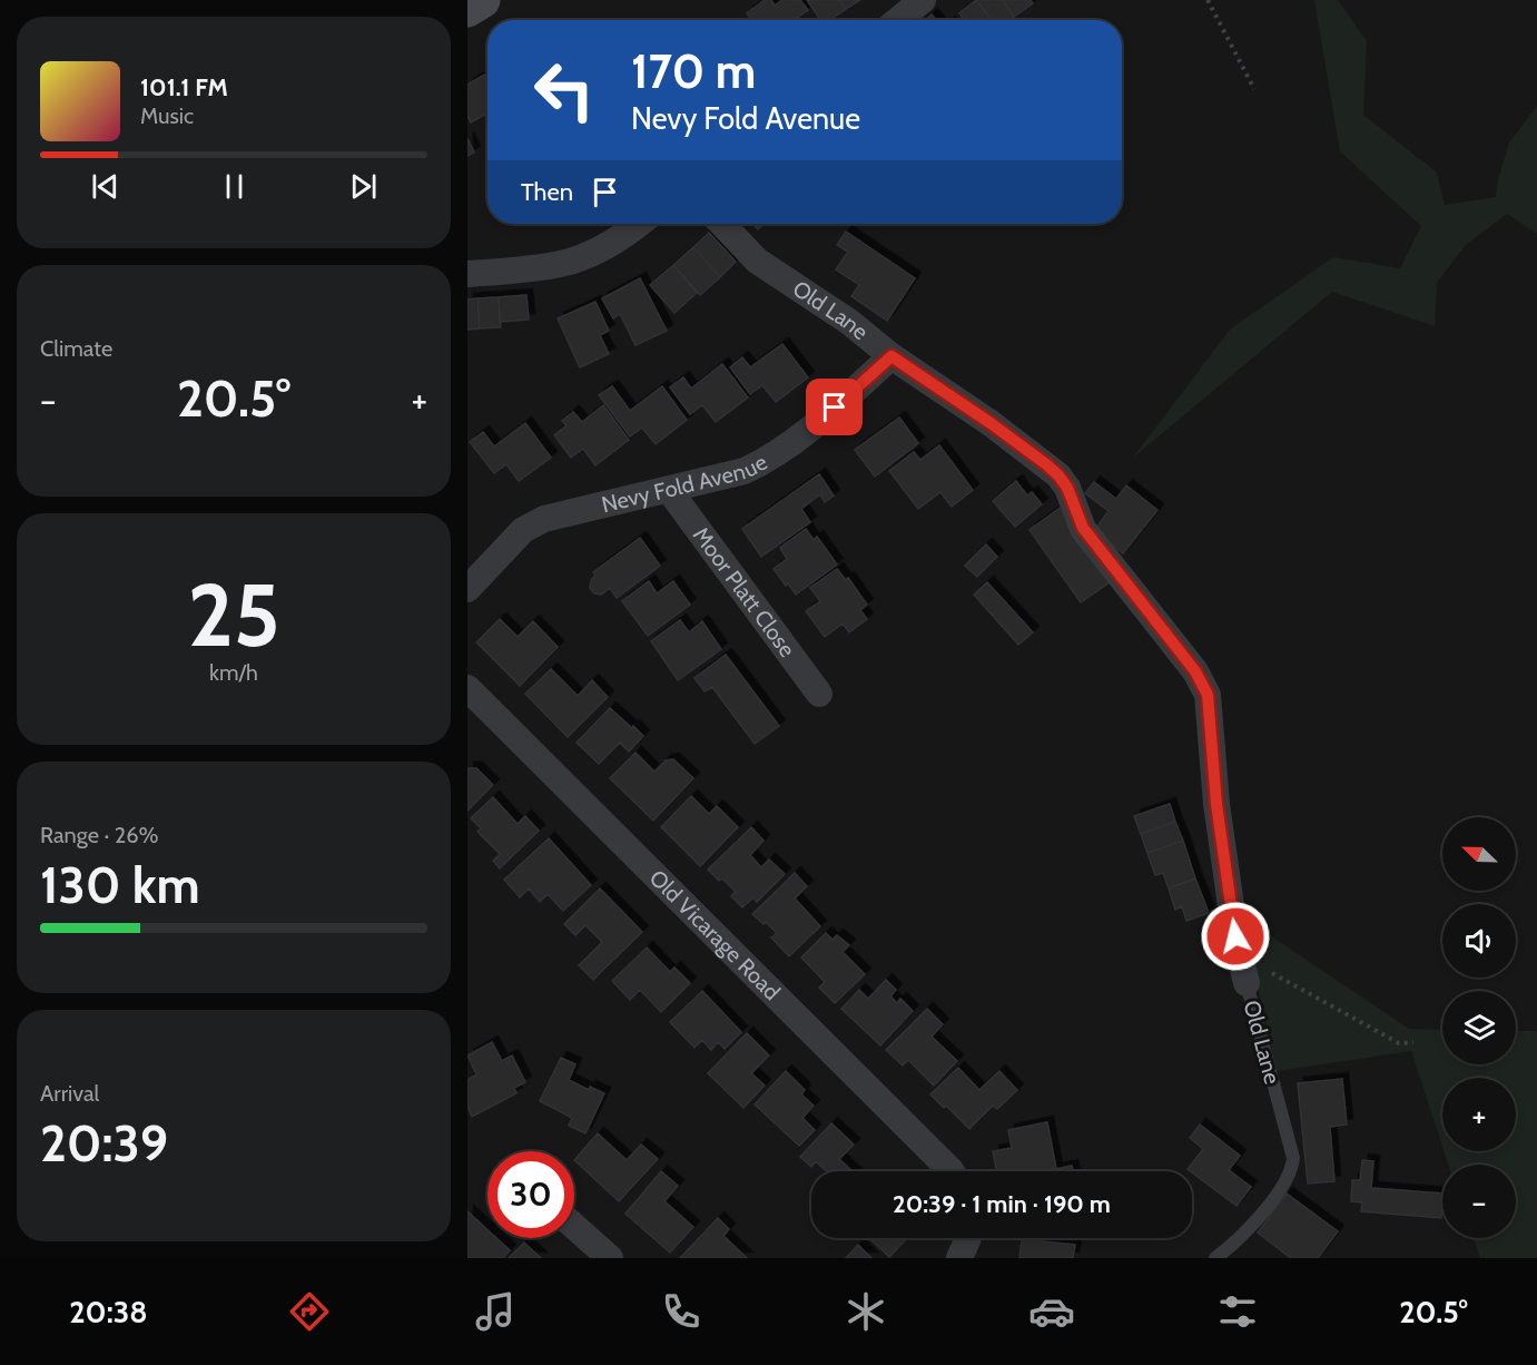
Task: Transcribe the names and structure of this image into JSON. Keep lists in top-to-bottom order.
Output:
{
  "streets": {
    "street": [
      "Old Lane",
      "Nevy Fold Avenue",
      "Moor Platt Close",
      "Old Vicarage Road"
    ]
  },
  "crossings": [
    ["Old Lane", "Nevy Fold Avenue"],
    ["Nevy Fold Avenue", "Moor Platt Close"]
  ],
  "north": "top left",
  "page": {
    "turn": ["170 m", "Nevy Fold Avenue"],
    "song": ["101.1 FM", "Music"],
    "then": "Then",
    "tile": [
      "Climate",
      ["25", "km/h"],
      ["Range · 26%", "130 km"],
      ["Arrival", "20:39"]
    ],
    "heat": ["−", "20.5°", "+"],
    "map_buttons": ["+", "−"],
    "limit": "30",
    "trip": "20:39 · 1 min · 190 m",
    "tabs": ["20:38", "20.5°"]
  }
}
